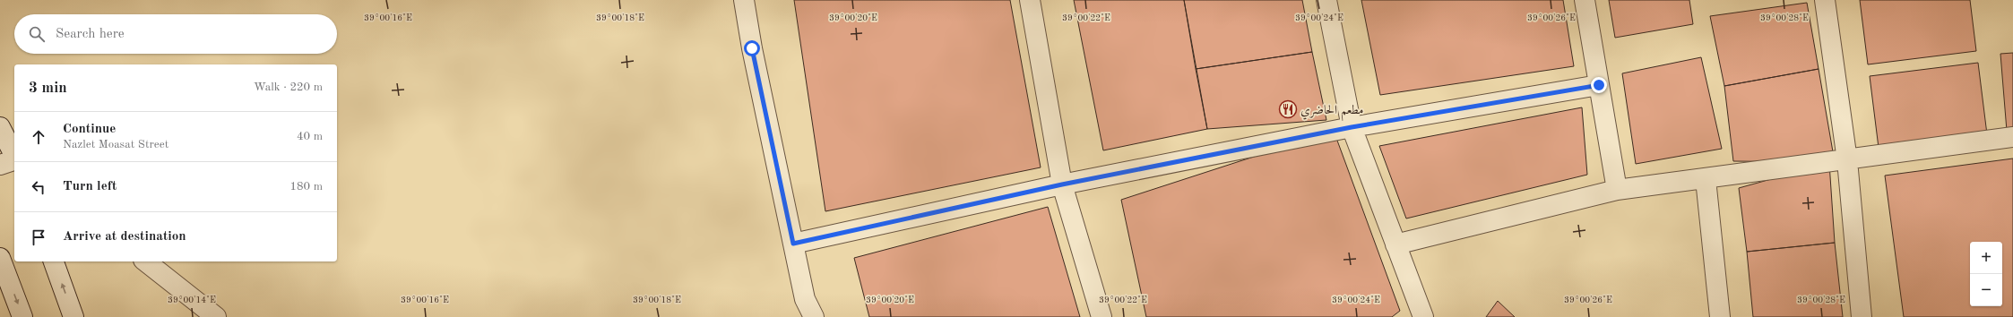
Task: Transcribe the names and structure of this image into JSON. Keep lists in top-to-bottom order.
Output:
{
  "places": {
    "restaurant": ["مطعم الحاضري"]
  },
  "page": {
    "search": "Search here",
    "heading": ["3 min", "Walk · 220 m"],
    "list": [
      ["Continue", "Nazlet Moasat Street", "40 m"],
      ["Turn left", "180 m"],
      "Arrive at destination"
    ],
    "map_buttons": ["+", "−"]
  },
  "coordinates": [
    "39°00'16\"E",
    "39°00'18\"E",
    "39°00'20\"E",
    "39°00'22\"E",
    "39°00'24\"E",
    "39°00'26\"E",
    "39°00'28\"E",
    "39°00'14\"E"
  ]
}
